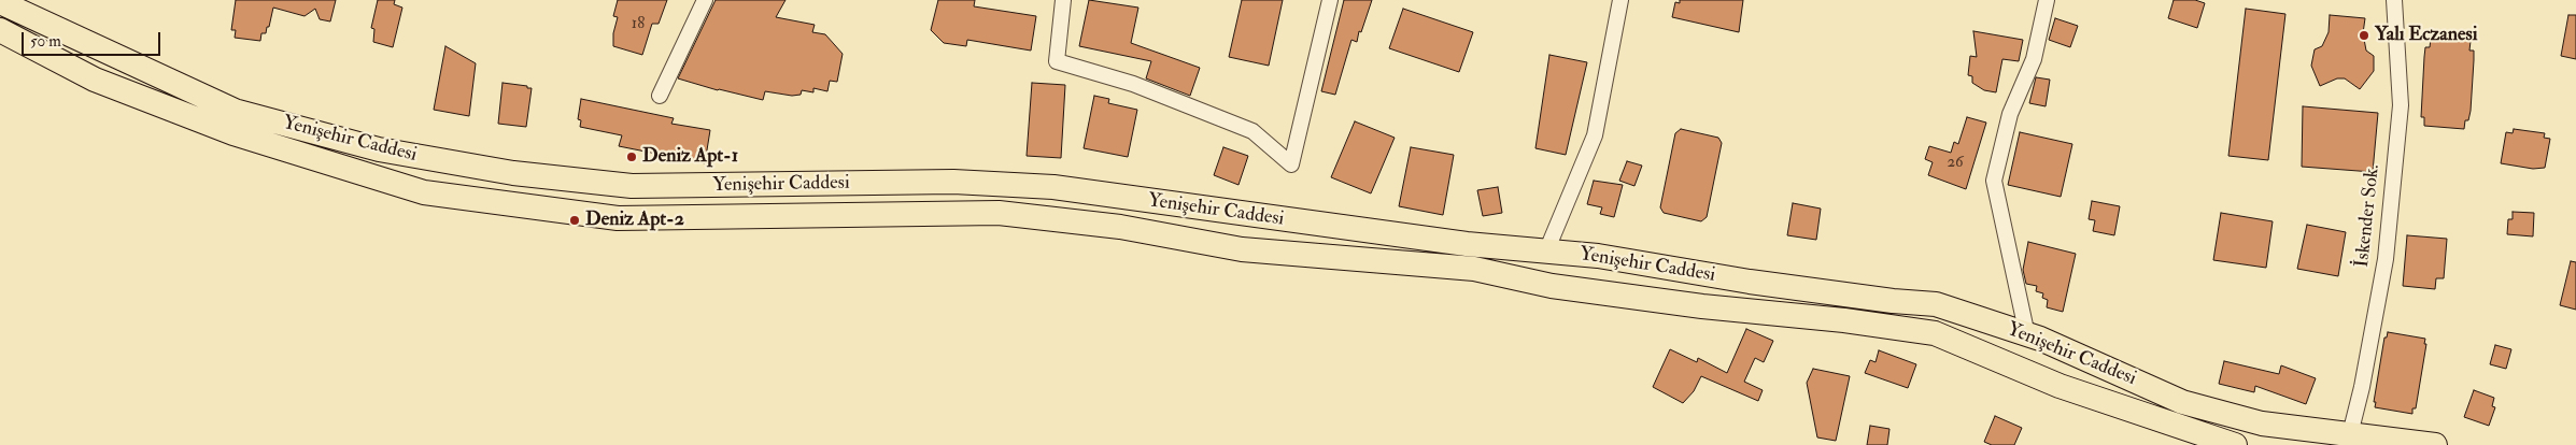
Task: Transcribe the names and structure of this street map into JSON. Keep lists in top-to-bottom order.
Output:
{
  "streets": {
    "main road": ["Yenişehir Caddesi"],
    "street": ["İskender Sok."]
  },
  "crossings": [
    ["Yenişehir Caddesi", "İskender Sok."]
  ],
  "places": ["Yalı Eczanesi", "Deniz Apt-1", "Deniz Apt-2"],
  "house_numbers": ["18", "26"],
  "scale_bar": "50 m"
}
